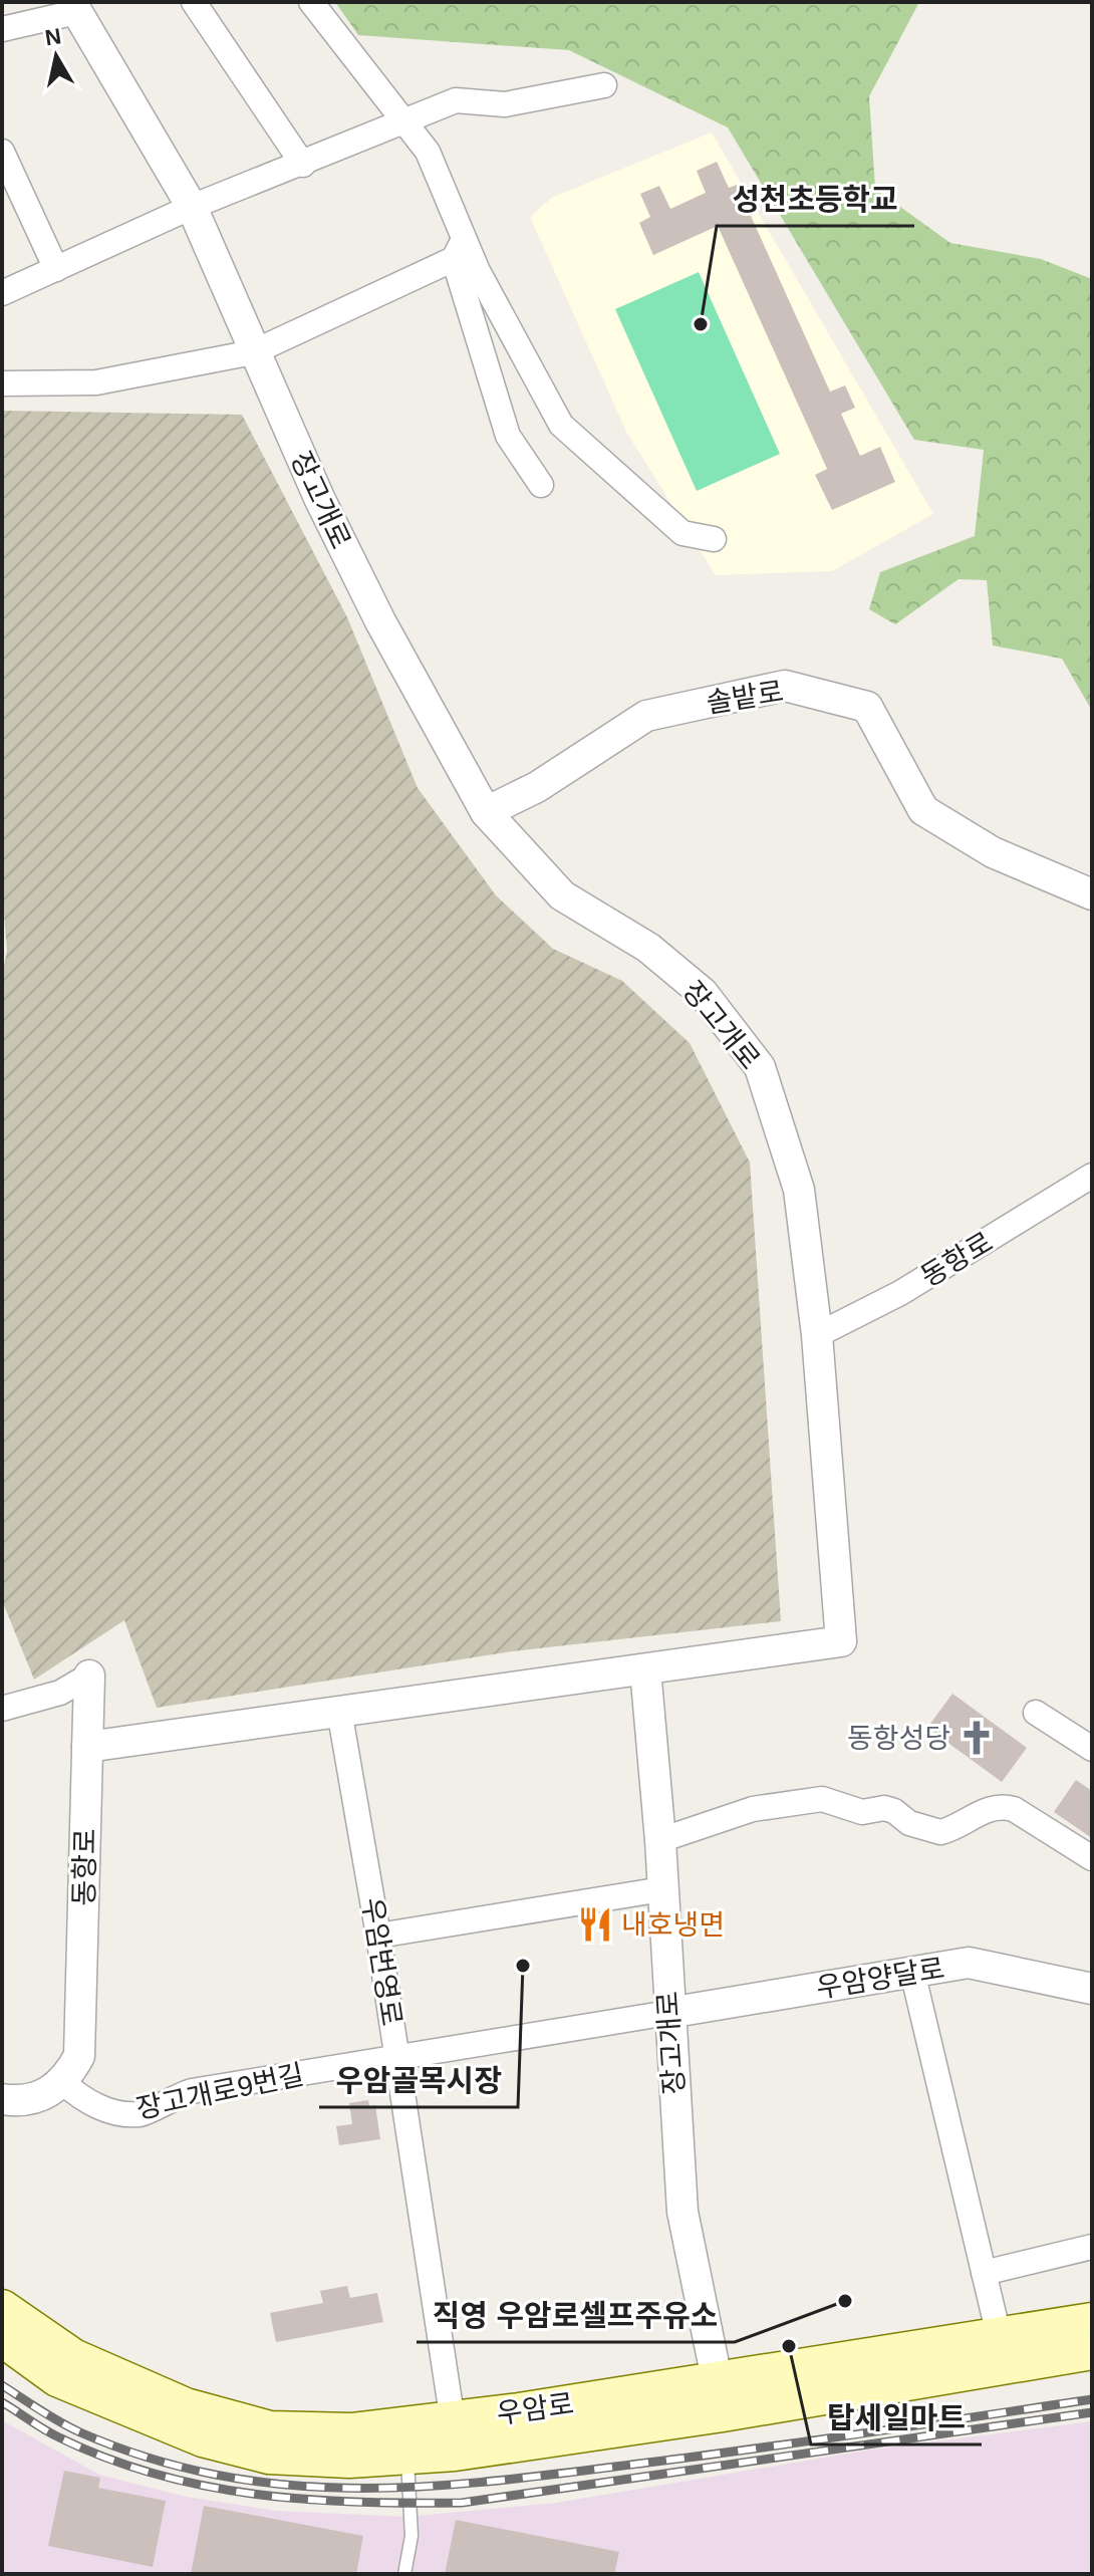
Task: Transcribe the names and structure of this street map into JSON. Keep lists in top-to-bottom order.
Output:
{
  "streets": {
    "main road": ["우암로"],
    "street": [
      "장고개로",
      "솔밭로",
      "동항로",
      "우암번영로",
      "우암양달로",
      "장고개로9번길"
    ]
  },
  "crossings": [
    ["장고개로", "솔밭로"],
    ["장고개로", "동항로"],
    ["장고개로", "우암번영로"],
    ["장고개로", "우암양달로"],
    ["장고개로", "장고개로9번길"],
    ["장고개로", "우암로"],
    ["동항로", "장고개로9번길"],
    ["우암번영로", "장고개로9번길"],
    ["우암번영로", "우암로"],
    ["우암양달로", "장고개로9번길"]
  ],
  "places": {
    "other": [
      "성천초등학교",
      "우암골목시장",
      "직영 우암로셀프주유소",
      "탑세일마트"
    ],
    "church": ["동항성당"],
    "restaurant": ["내호냉면"]
  },
  "north": "top"
}
